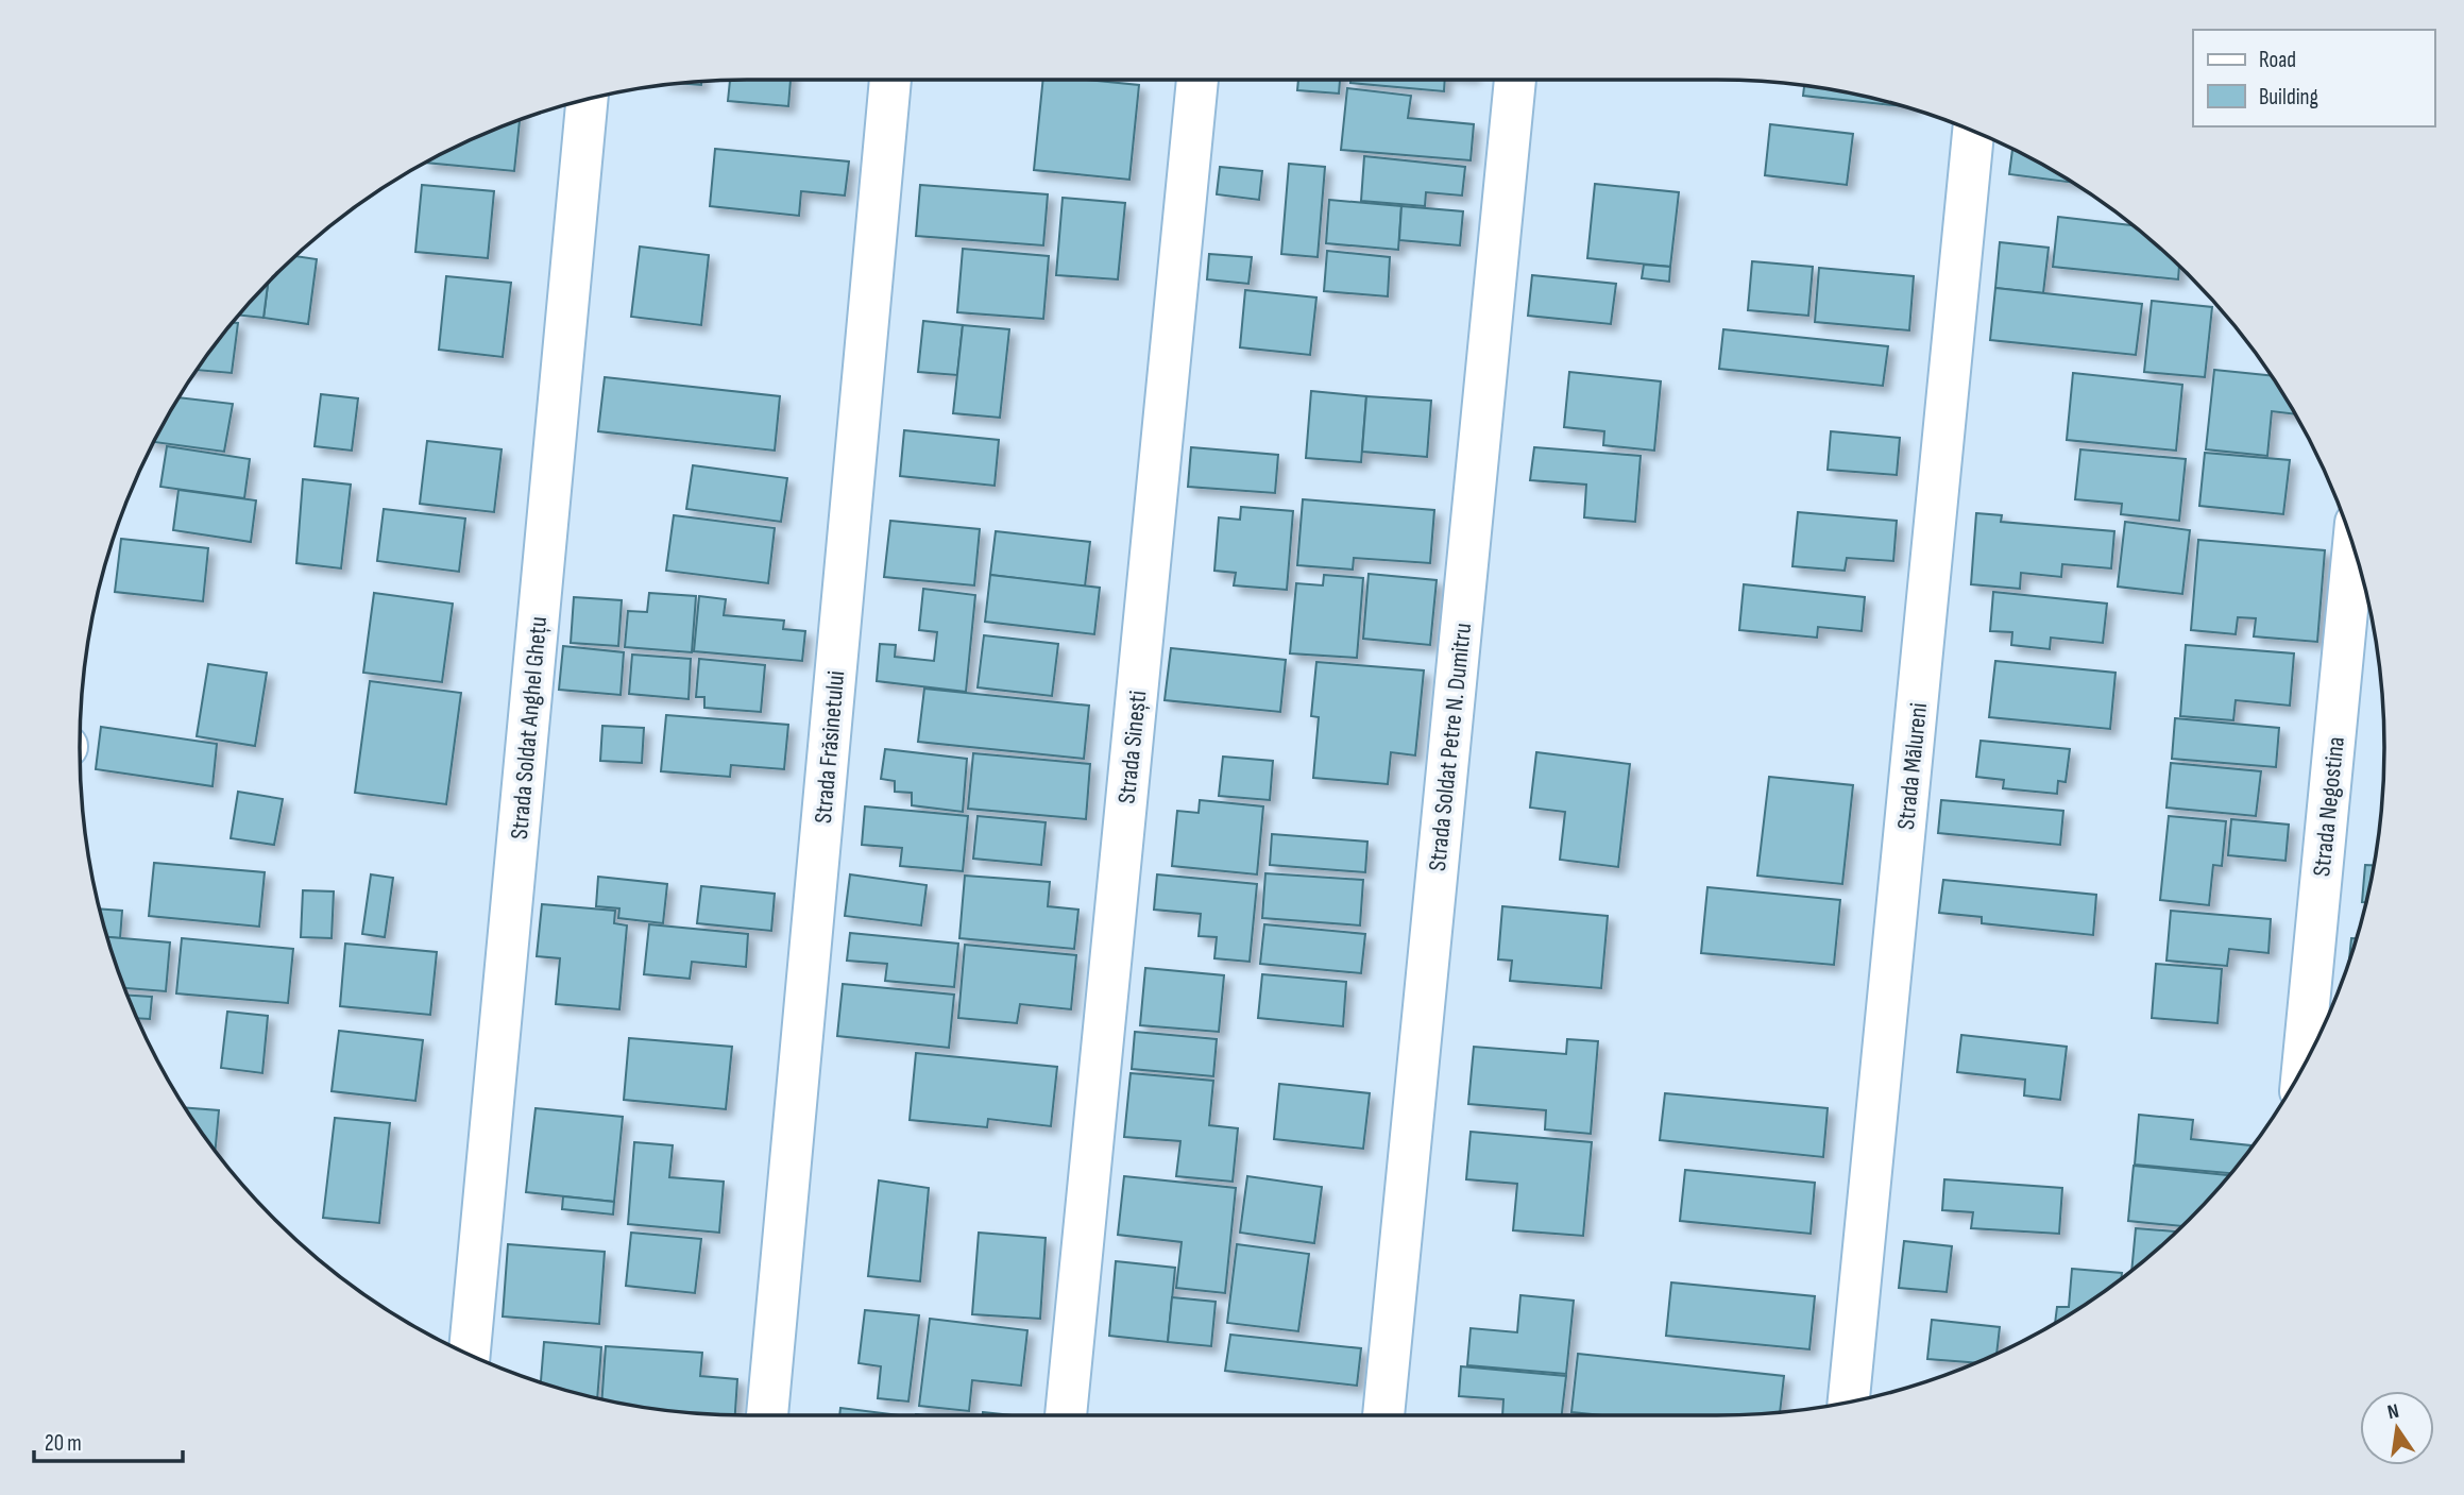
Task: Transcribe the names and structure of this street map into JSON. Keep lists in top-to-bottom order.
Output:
{
  "streets": {
    "street": [
      "Strada Soldat Anghel Ghețu",
      "Strada Frăsinetului",
      "Strada Sinești",
      "Strada Soldat Petre N. Dumitru",
      "Strada Mălureni",
      "Strada Negostina"
    ]
  },
  "legend": ["Road", "Building"],
  "scale_bar": "20 m",
  "north": "top"
}
